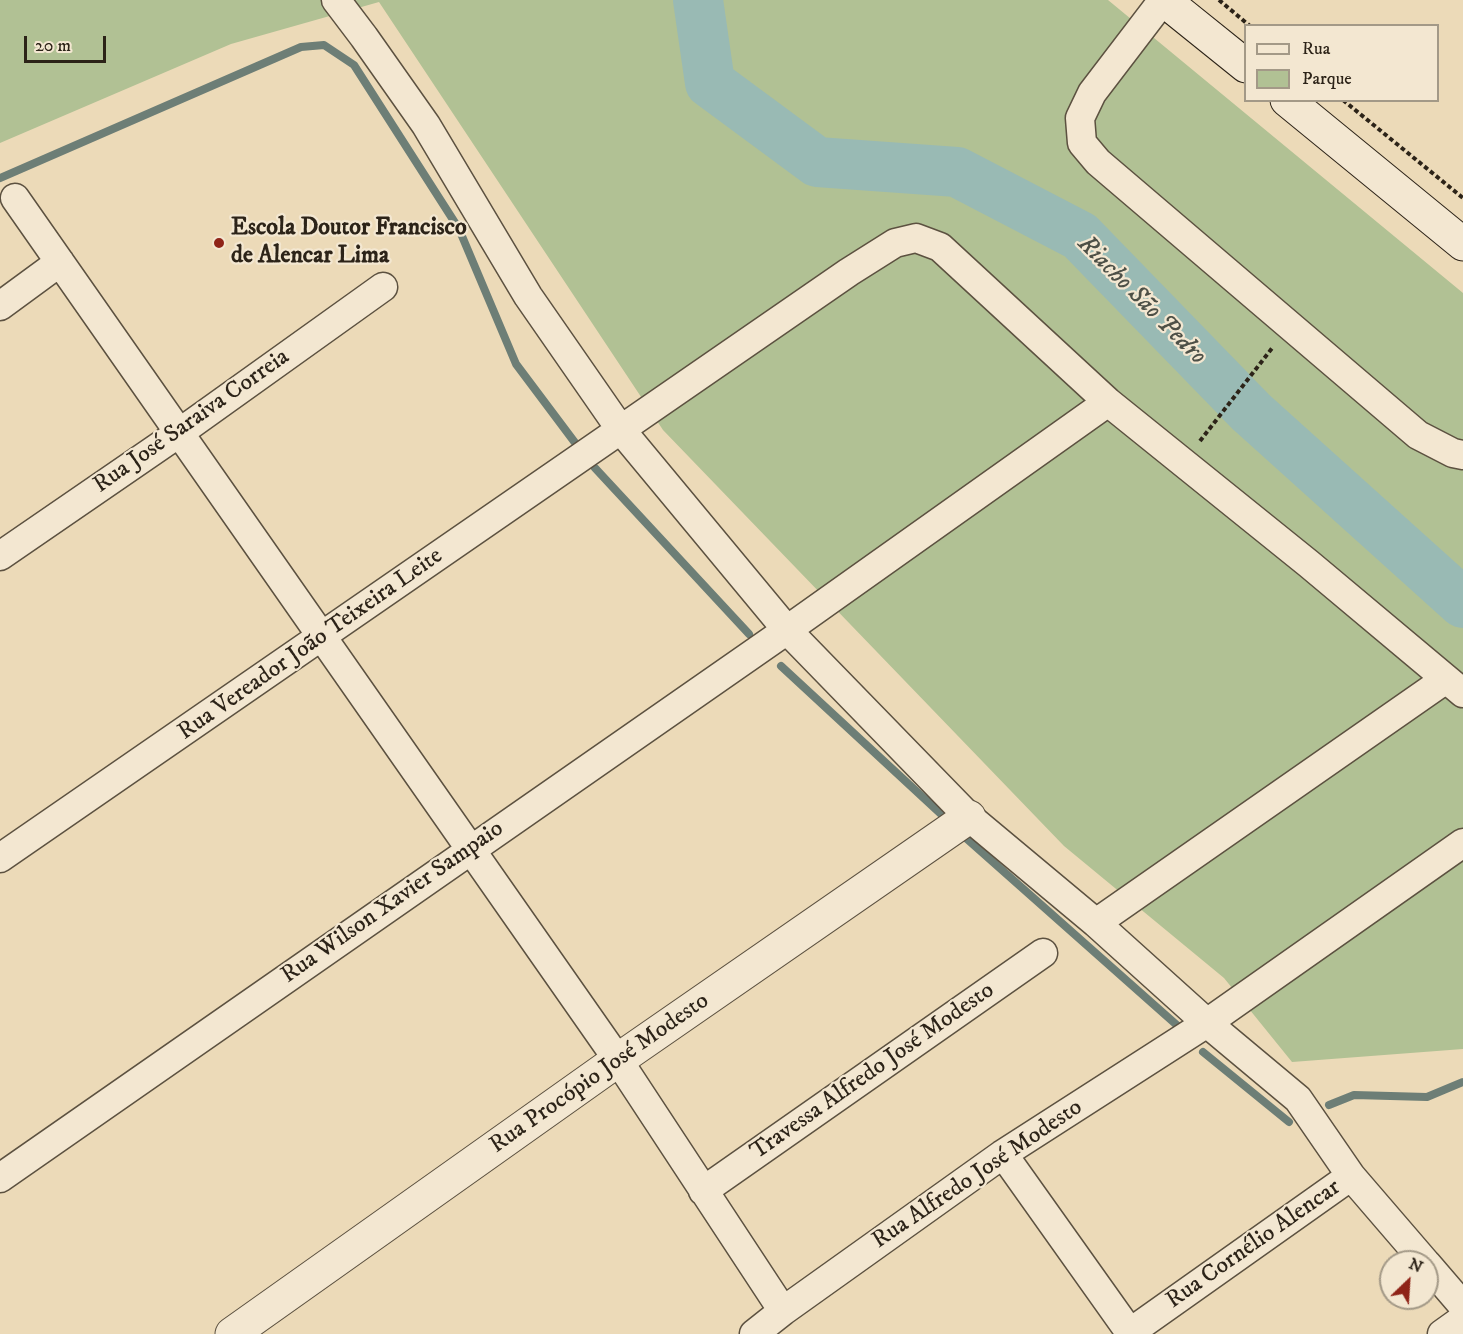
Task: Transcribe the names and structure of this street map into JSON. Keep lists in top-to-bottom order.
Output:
{
  "streets": {
    "street": [
      "Rua José Saraiva Correia",
      "Rua Vereador João Teixeira Leite",
      "Rua Wilson Xavier Sampaio",
      "Travessa Alfredo José Modesto",
      "Rua Procópio José Modesto",
      "Rua Alfredo José Modesto",
      "Rua Cornélio Alencar"
    ]
  },
  "crossings": [
    ["Rua Vereador João Teixeira Leite", "Rua Wilson Xavier Sampaio"]
  ],
  "water": ["Riacho São Pedro"],
  "places": ["Escola Doutor Francisco de Alencar Lima"],
  "legend": ["Rua", "Parque"],
  "scale_bar": "20 m",
  "north": "top right"
}
